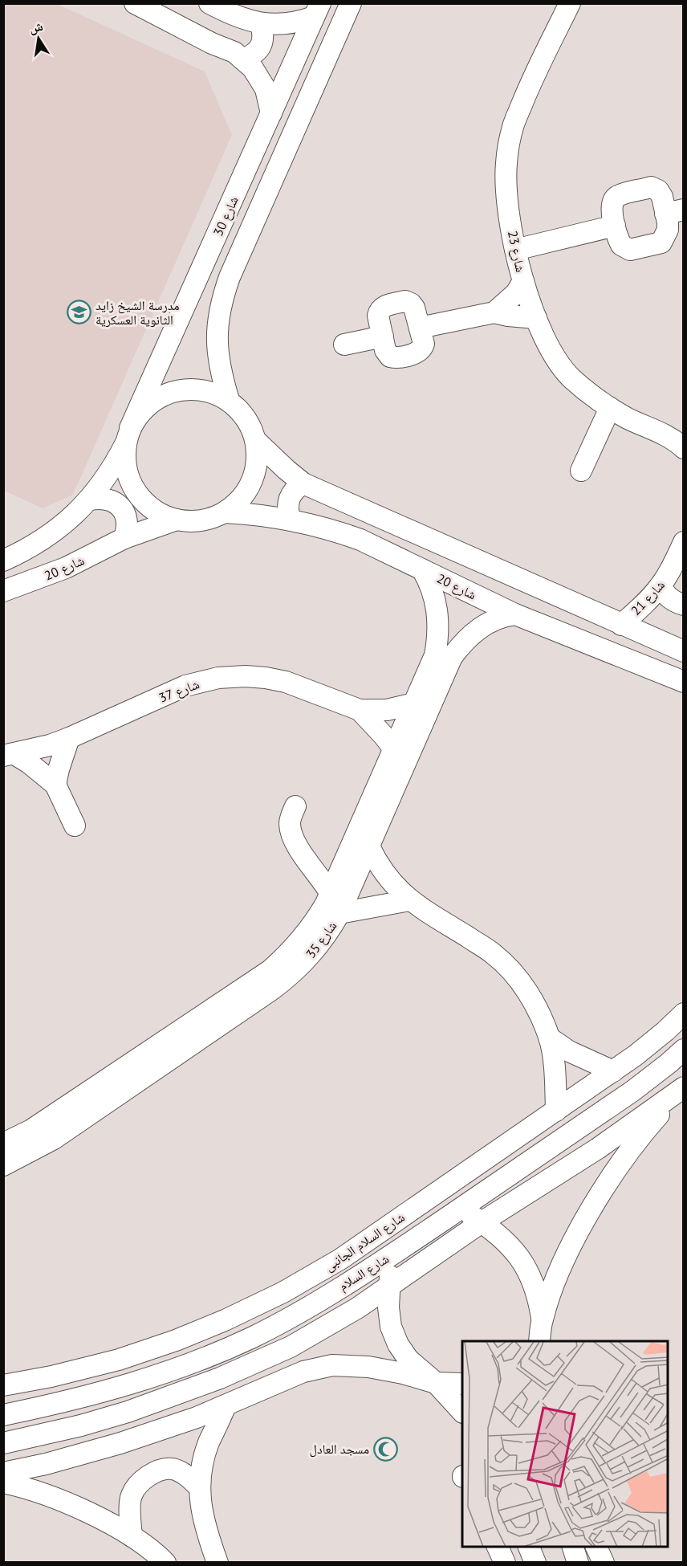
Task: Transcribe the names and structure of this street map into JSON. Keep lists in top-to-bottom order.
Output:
{
  "streets": {
    "street": [
      "شارع 30",
      "شارع 23",
      "شارع 20",
      "شارع 21",
      "شارع 37",
      "شارع 35",
      "شارع السلام الجانبى",
      "شارع السلام"
    ]
  },
  "crossings": [
    ["شارع 30", "شارع 20"],
    ["شارع 20", "شارع 35"],
    ["شارع 37", "شارع 35"]
  ],
  "places": {
    "school or university": ["مدرسة الشيخ زايد الثانوية العسكرية"],
    "mosque": ["مسجد العادل"]
  },
  "north": "top"
}
